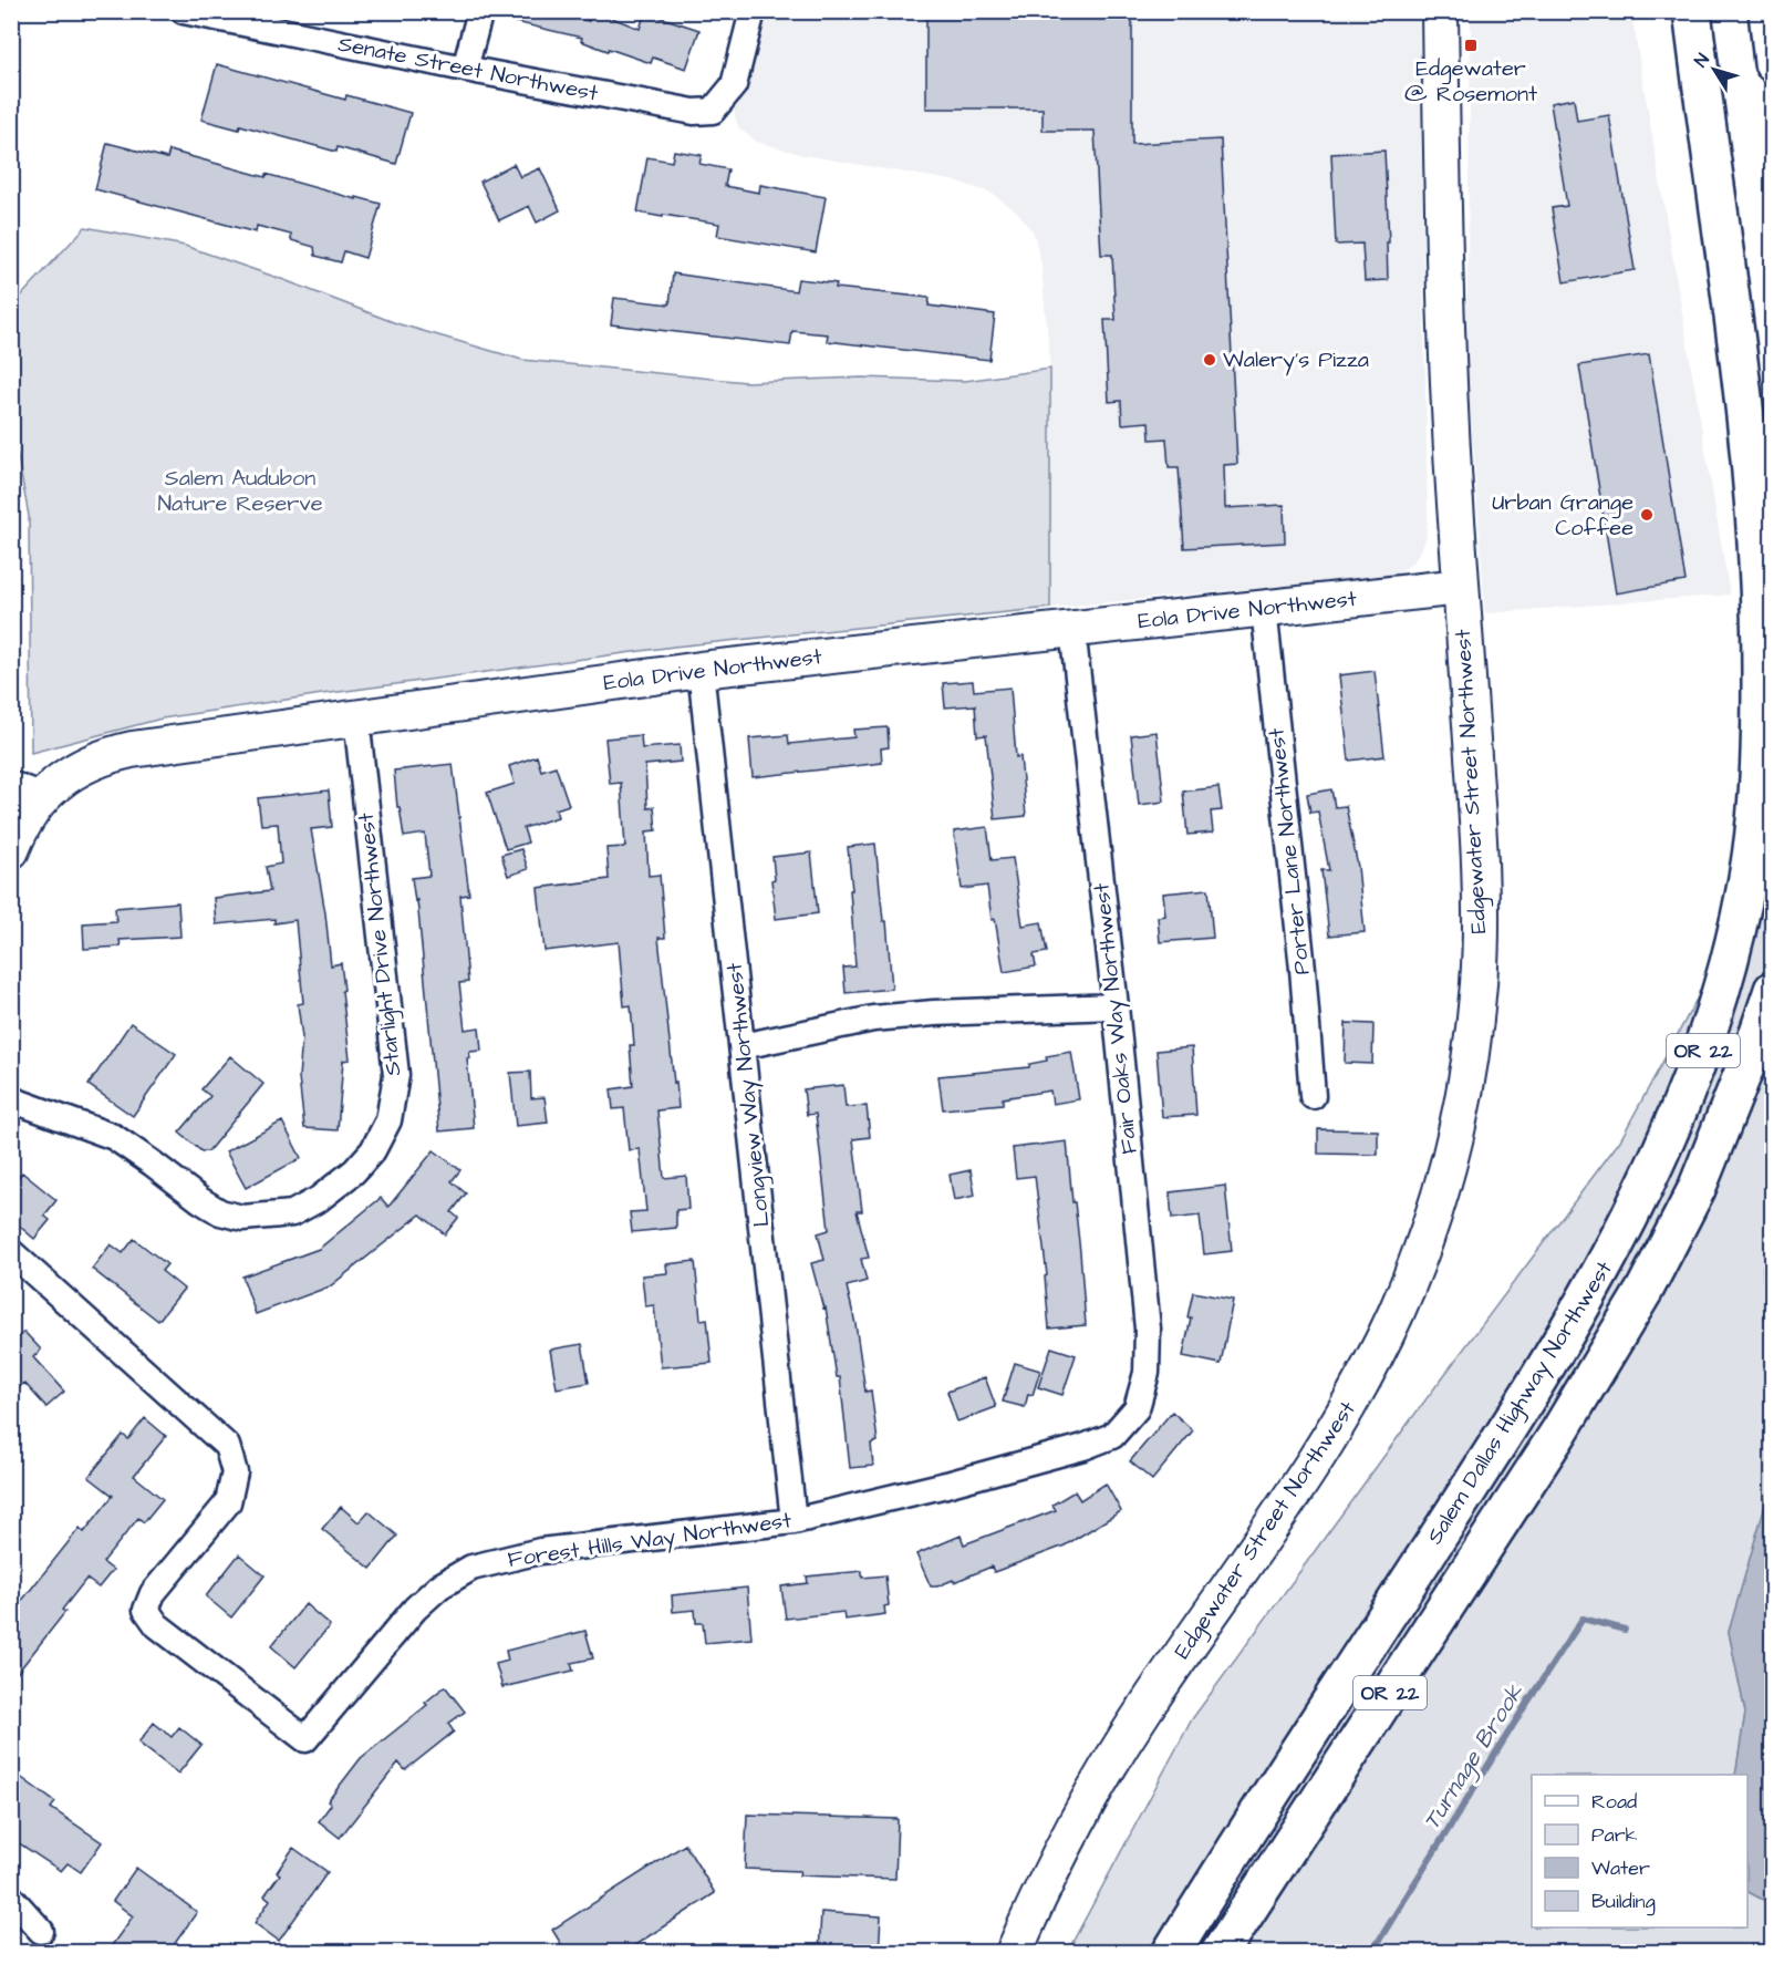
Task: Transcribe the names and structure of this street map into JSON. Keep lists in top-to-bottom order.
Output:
{
  "streets": {
    "highway": ["OR 22", "Salem Dallas Highway Northwest"],
    "main road": ["Eola Drive Northwest", "Edgewater Street Northwest"],
    "street": [
      "Senate Street Northwest",
      "Porter Lane Northwest",
      "Starlight Drive Northwest",
      "Fair Oaks Way Northwest",
      "Longview Way Northwest",
      "Forest Hills Way Northwest"
    ]
  },
  "crossings": [
    ["Eola Drive Northwest", "Edgewater Street Northwest"],
    ["Eola Drive Northwest", "Porter Lane Northwest"],
    ["Eola Drive Northwest", "Starlight Drive Northwest"],
    ["Eola Drive Northwest", "Fair Oaks Way Northwest"],
    ["Eola Drive Northwest", "Longview Way Northwest"],
    ["Fair Oaks Way Northwest", "Forest Hills Way Northwest"],
    ["Longview Way Northwest", "Forest Hills Way Northwest"]
  ],
  "water": ["Turnage Brook"],
  "parks": ["Salem Audubon Nature Reserve"],
  "places": {
    "transit": ["Edgewater @ Rosemont"],
    "other": ["Walery's Pizza", "Urban Grange Coffee"]
  },
  "legend": [
    "Road",
    "Park",
    "Water",
    "Building"
  ],
  "north": "top left"
}
